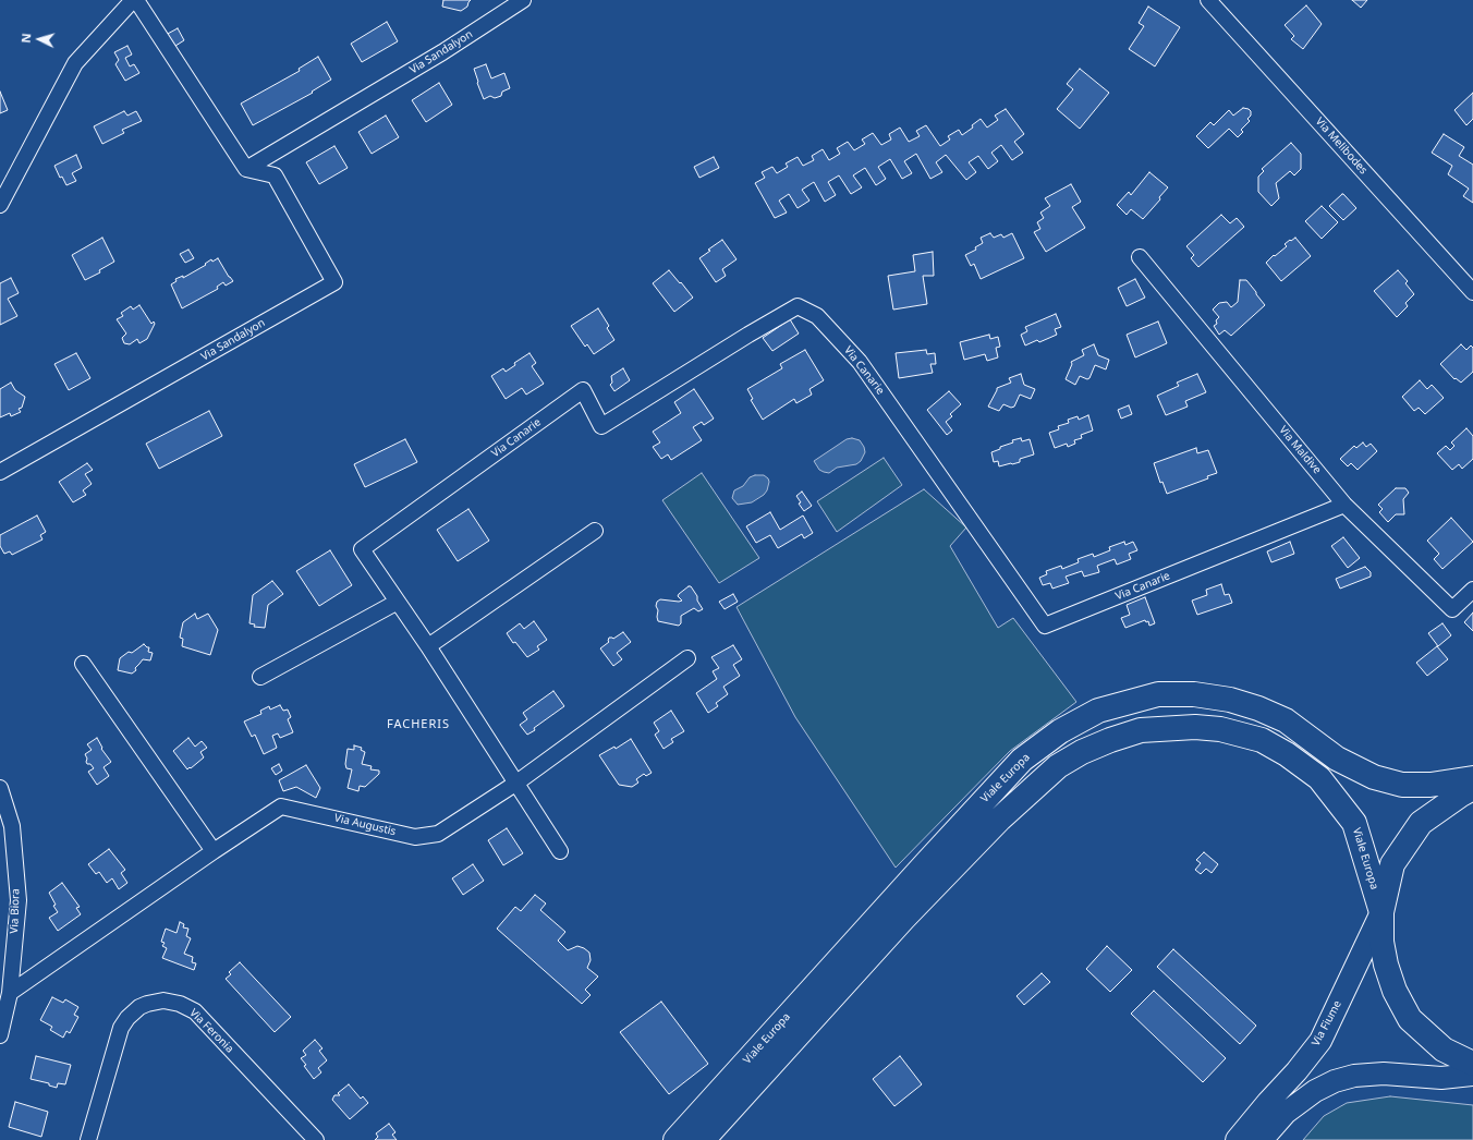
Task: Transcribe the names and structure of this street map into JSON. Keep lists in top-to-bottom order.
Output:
{
  "streets": {
    "main road": ["Viale Europa", "Via Fiume"],
    "street": [
      "Via Sandalyon",
      "Via Melibodes",
      "Via Canarie",
      "Via Maldive",
      "Via Augustis",
      "Via Biora",
      "Via Feronia"
    ]
  },
  "crossings": [
    ["Via Canarie", "Via Maldive"],
    ["Viale Europa", "Via Fiume"],
    ["Via Augustis", "Via Biora"]
  ],
  "districts": ["FACHERIS"],
  "north": "left"
}
